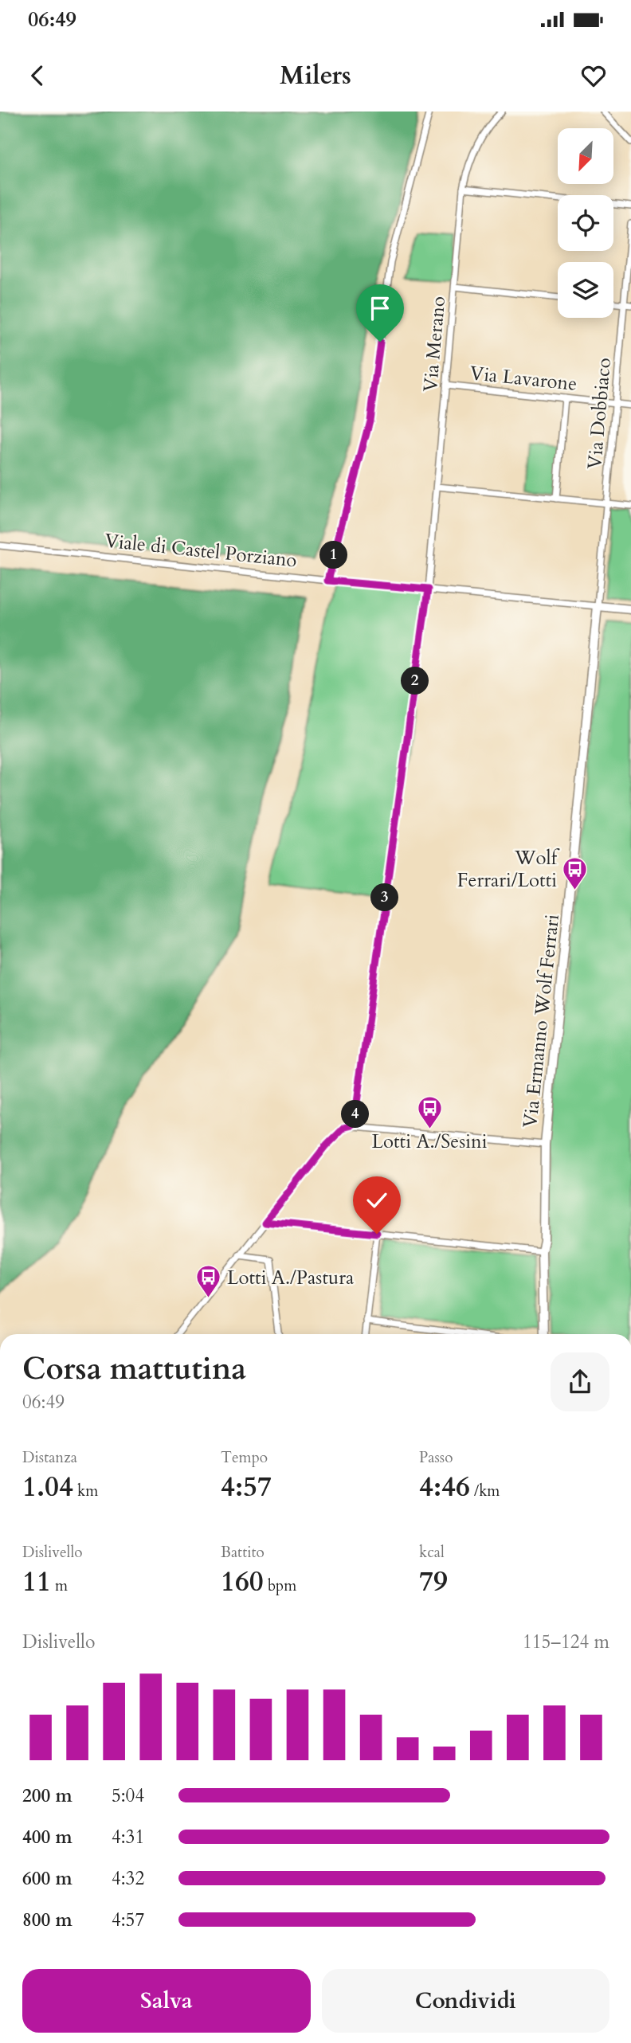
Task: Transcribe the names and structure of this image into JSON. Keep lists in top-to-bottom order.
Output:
{
  "streets": {
    "street": [
      "Via Merano",
      "Via Lavarone",
      "Via Dobbiaco",
      "Viale di Castel Porziano",
      "Via Ermanno Wolf Ferrari"
    ]
  },
  "crossings": [
    ["Via Merano", "Via Lavarone"],
    ["Via Merano", "Viale di Castel Porziano"],
    ["Via Lavarone", "Via Dobbiaco"],
    ["Via Dobbiaco", "Viale di Castel Porziano"],
    ["Via Dobbiaco", "Via Ermanno Wolf Ferrari"],
    ["Viale di Castel Porziano", "Via Ermanno Wolf Ferrari"]
  ],
  "places": {
    "bus stop": ["Wolf Ferrari/Lotti", "Lotti A./Sesini", "Lotti A./Pastura"]
  },
  "north": "bottom left",
  "page": {
    "status": "06:49",
    "header": "Milers",
    "pins": [
      "1",
      "2",
      "3",
      "4"
    ],
    "heading": ["Corsa mattutina", "06:49"],
    "stats": [
      ["Distanza", "1.04 km"],
      ["Tempo", "4:57"],
      ["Passo", "4:46 /km"],
      ["Dislivello", "11 m"],
      ["Battito", "160 bpm"],
      ["kcal", "79"]
    ],
    "chart": ["Dislivello", "115–124 m"],
    "list": [
      {
        "name": "200 m",
        "note": "5:04"
      },
      {
        "name": "400 m",
        "note": "4:31"
      },
      {
        "name": "600 m",
        "note": "4:32"
      },
      {
        "name": "800 m",
        "note": "4:57"
      }
    ],
    "buttons": ["Salva", "Condividi"]
  }
}
